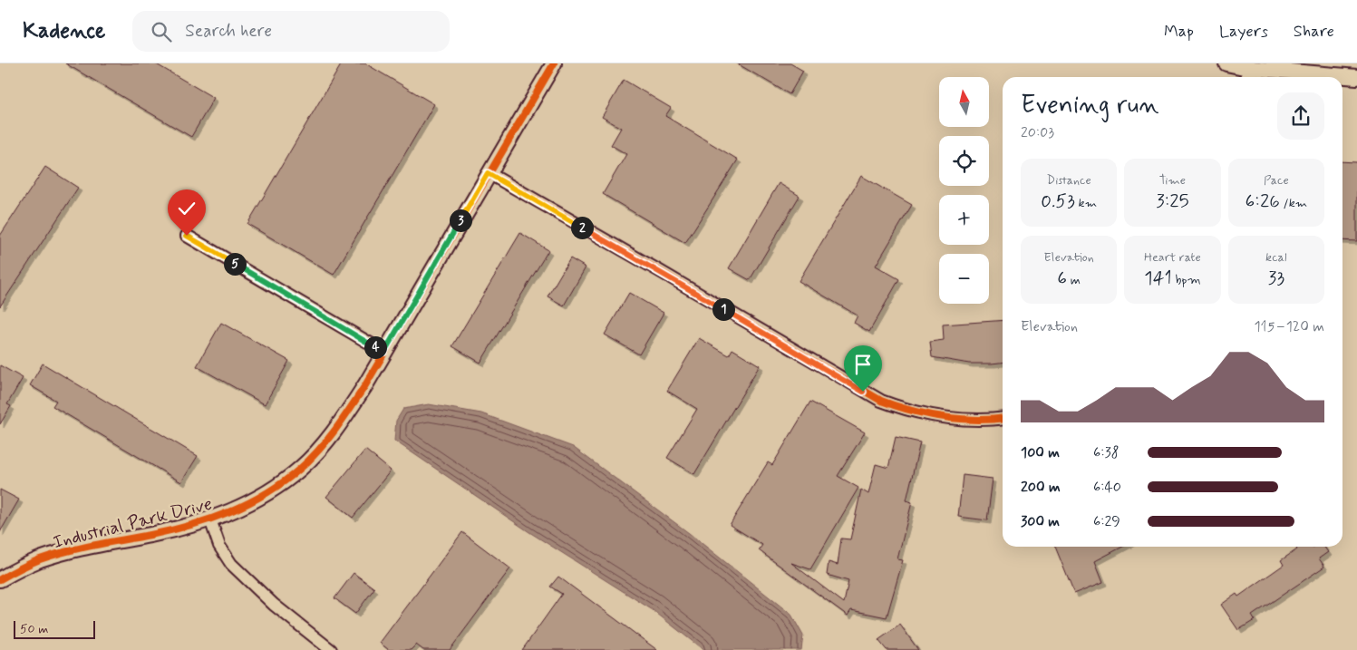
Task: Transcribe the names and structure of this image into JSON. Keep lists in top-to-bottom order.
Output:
{
  "streets": {
    "street": ["Industrial Park Drive"]
  },
  "scale_bar": "50 m",
  "north": "top",
  "page": {
    "header": "Kadence",
    "search": "Search here",
    "nav": ["Map", "Layers", "Share"],
    "map_buttons": ["+", "−"],
    "heading": ["Evening run", "20:03"],
    "stats": [
      ["Distance", "0.53 km"],
      ["Time", "3:25"],
      ["Pace", "6:26 /km"],
      ["Elevation", "6 m"],
      ["Heart rate", "141 bpm"],
      ["kcal", "33"]
    ],
    "pins": [
      "3",
      "2",
      "5",
      "1",
      "4"
    ],
    "chart": ["Elevation", "115–120 m"],
    "list": [
      {
        "name": "100 m",
        "note": "6:38"
      },
      {
        "name": "200 m",
        "note": "6:40"
      },
      {
        "name": "300 m",
        "note": "6:29"
      }
    ],
    "scale": "50 m"
  }
}
